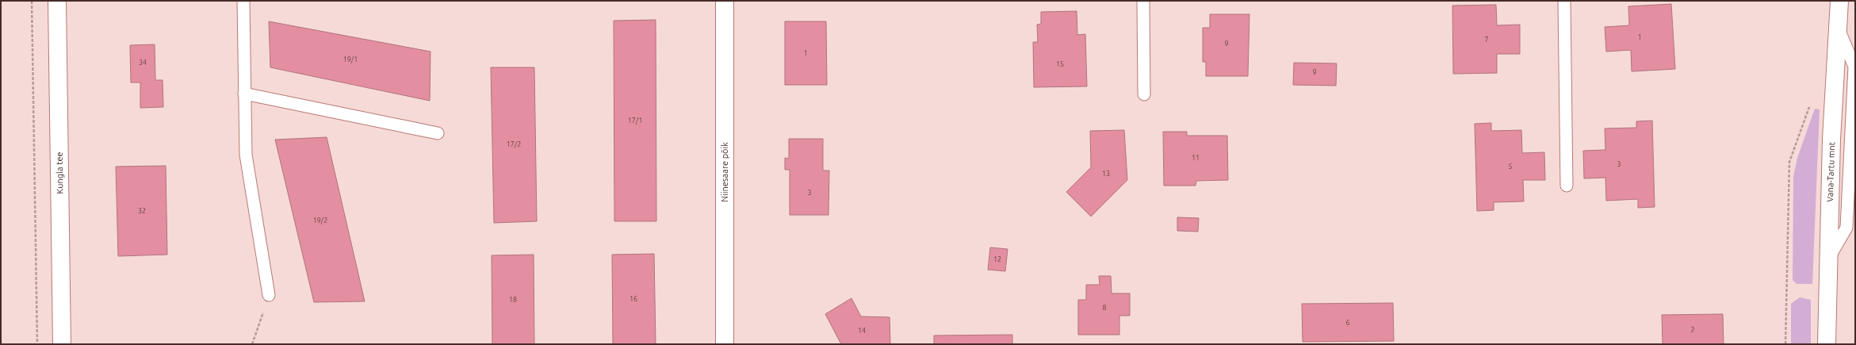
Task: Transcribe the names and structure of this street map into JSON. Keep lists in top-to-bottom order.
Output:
{
  "streets": {
    "street": ["Niinesaare põik", "Vana-Tartu mnt", "Kungla tee"]
  },
  "house_numbers": [
    "1",
    "7",
    "9",
    "1",
    "19/1",
    "34",
    "15",
    "9",
    "17/1",
    "17/2",
    "11",
    "3",
    "5",
    "13",
    "3",
    "32",
    "19/2",
    "12",
    "16",
    "18",
    "8",
    "6",
    "2",
    "14"
  ]
}
